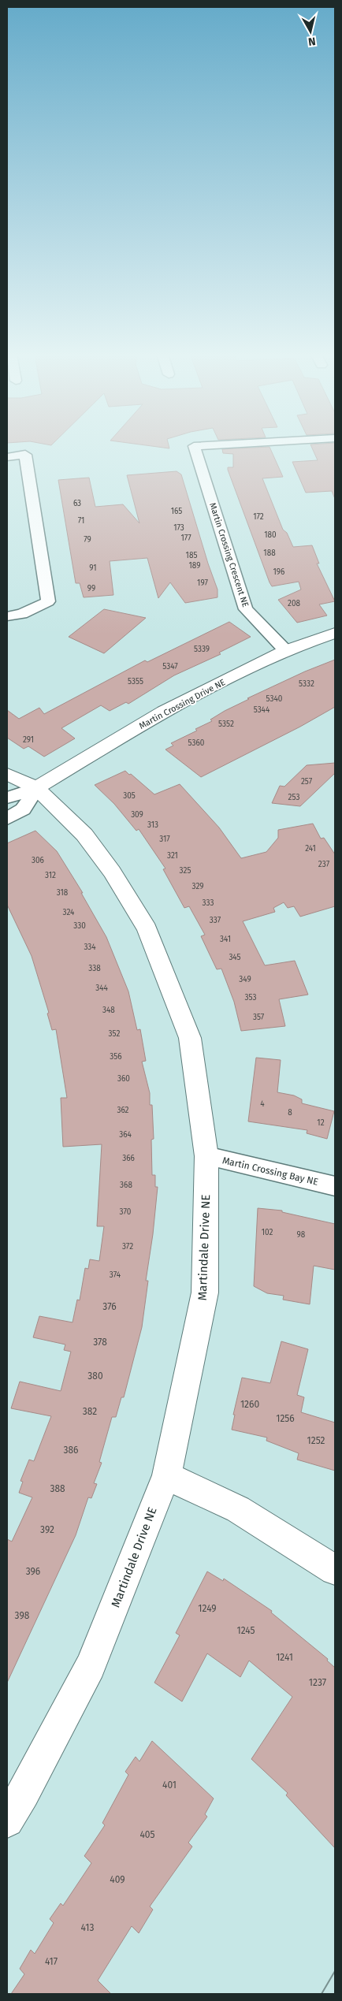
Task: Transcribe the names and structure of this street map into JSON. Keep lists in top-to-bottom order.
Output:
{
  "streets": {
    "street": [
      "Martin Crossing Crescent NE",
      "Martin Crossing Drive NE",
      "Martin Crossing Bay NE",
      "Martindale Drive NE"
    ]
  },
  "crossings": [
    ["Martin Crossing Crescent NE", "Martin Crossing Drive NE"],
    ["Martin Crossing Drive NE", "Martindale Drive NE"],
    ["Martin Crossing Bay NE", "Martindale Drive NE"]
  ],
  "house_numbers": [
    "63",
    "165",
    "172",
    "71",
    "173",
    "180",
    "177",
    "79",
    "188",
    "185",
    "189",
    "91",
    "196",
    "197",
    "99",
    "208",
    "5339",
    "5347",
    "5355",
    "5332",
    "5340",
    "5344",
    "5352",
    "291",
    "5360",
    "257",
    "305",
    "253",
    "309",
    "313",
    "317",
    "241",
    "321",
    "306",
    "237",
    "325",
    "312",
    "329",
    "318",
    "333",
    "324",
    "337",
    "330",
    "341",
    "334",
    "345",
    "338",
    "349",
    "344",
    "353",
    "348",
    "357",
    "352",
    "356",
    "360",
    "4",
    "362",
    "8",
    "12",
    "364",
    "366",
    "368",
    "370",
    "102",
    "98",
    "372",
    "374",
    "376",
    "378",
    "380",
    "1260",
    "382",
    "1256",
    "1252",
    "386",
    "388",
    "392",
    "396",
    "1249",
    "398",
    "1245",
    "1241",
    "1237",
    "401",
    "405",
    "409",
    "413",
    "417"
  ],
  "north": "bottom"
}
